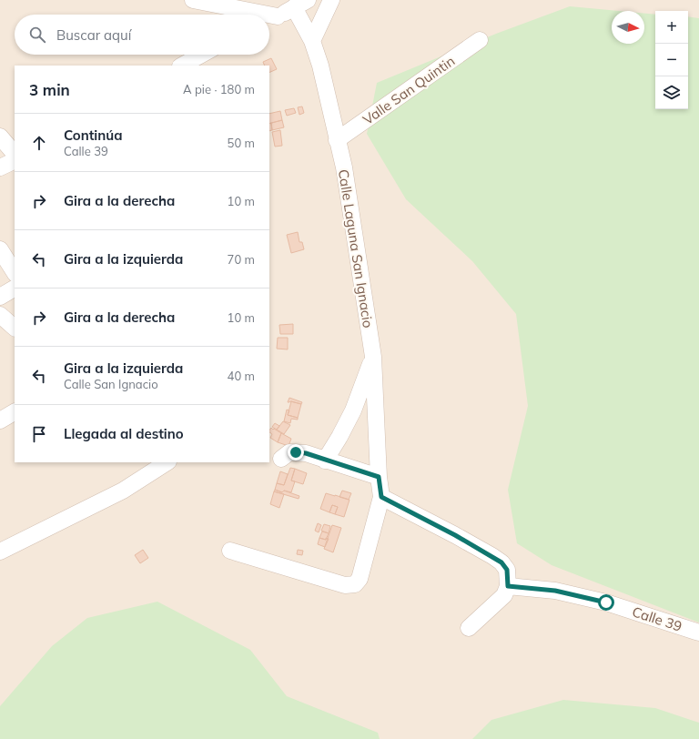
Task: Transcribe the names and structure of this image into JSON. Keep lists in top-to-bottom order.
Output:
{
  "streets": {
    "street": ["Valle San Quintin", "Calle Laguna San Ignacio", "Calle 39"]
  },
  "crossings": [
    ["Valle San Quintin", "Calle Laguna San Ignacio"]
  ],
  "north": "right",
  "page": {
    "map_buttons": ["+", "−"],
    "search": "Buscar aquí",
    "heading": ["3 min", "A pie · 180 m"],
    "list": [
      ["Continúa", "Calle 39", "50 m"],
      ["Gira a la derecha", "10 m"],
      ["Gira a la izquierda", "70 m"],
      ["Gira a la derecha", "10 m"],
      ["Gira a la izquierda", "Calle San Ignacio", "40 m"],
      "Llegada al destino"
    ]
  }
}
